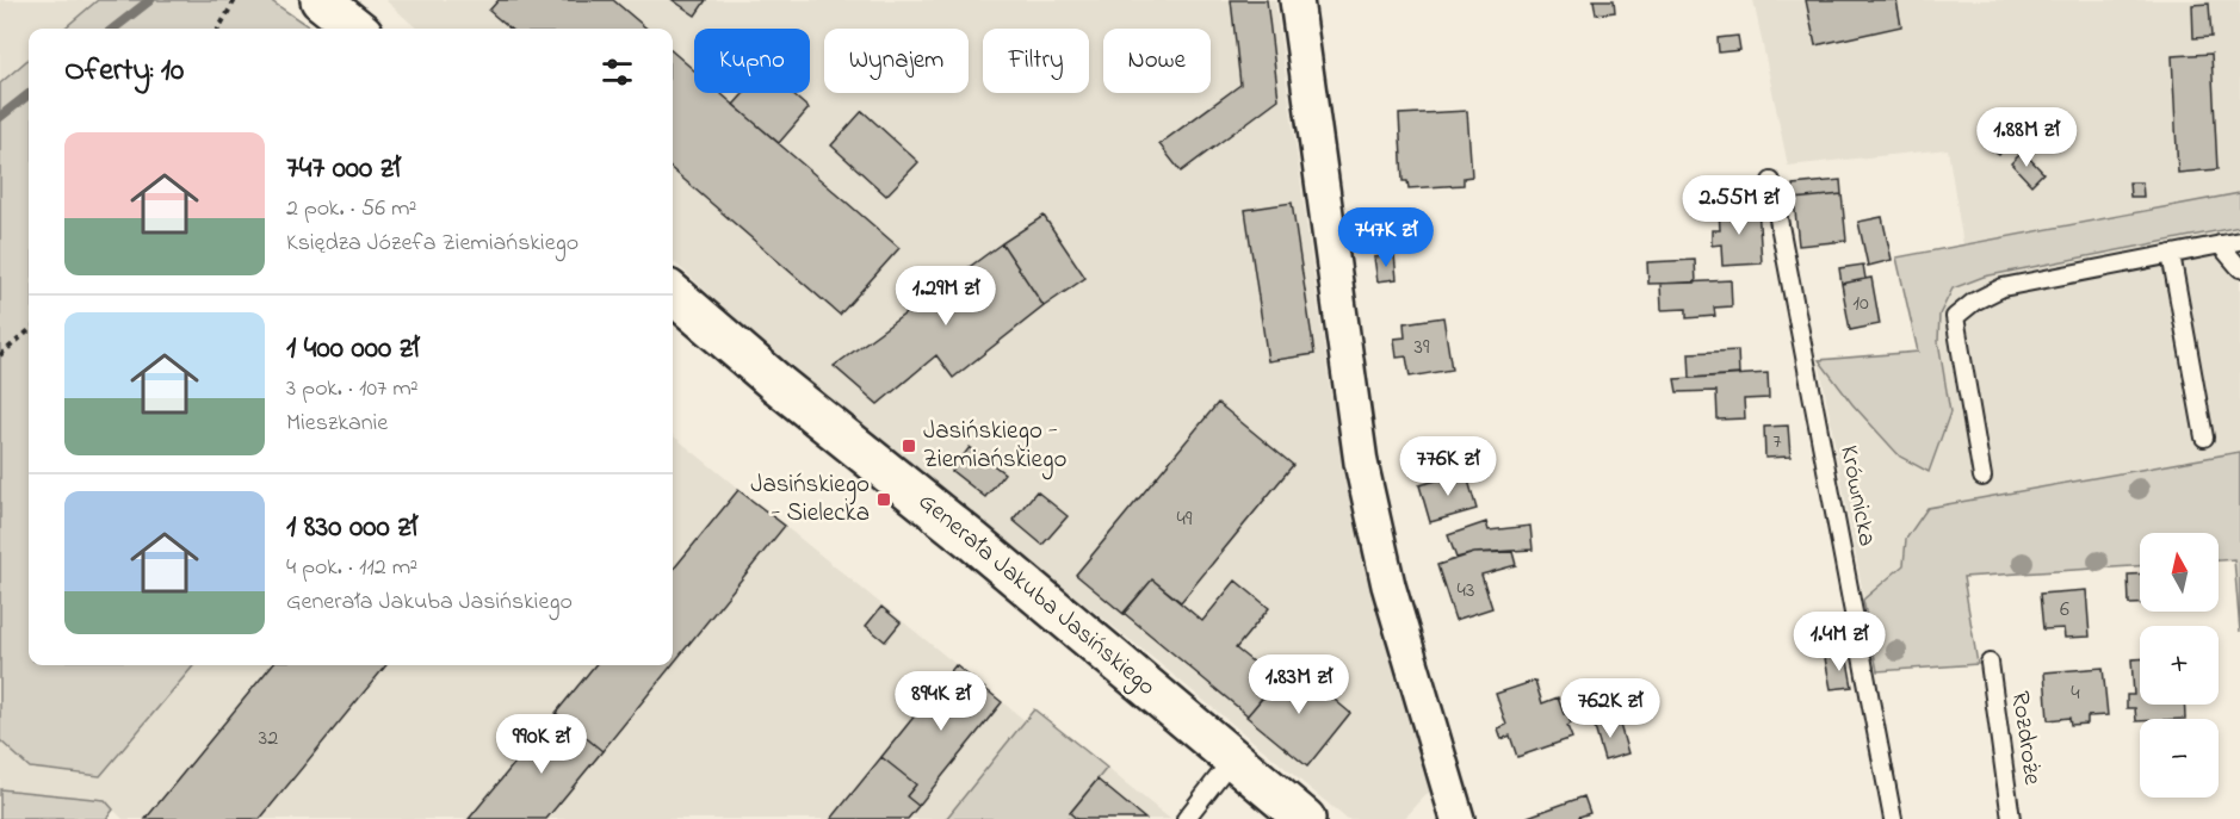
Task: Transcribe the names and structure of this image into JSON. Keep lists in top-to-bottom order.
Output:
{
  "streets": {
    "street": ["Generała Jakuba Jasińskiego"],
    "lane": ["Krównicka", "Rozdroże"]
  },
  "places": {
    "transit": ["Jasińskiego - Ziemiańskiego", "Jasińskiego - Sielecka"]
  },
  "house_numbers": [
    "10",
    "39",
    "7",
    "49",
    "43",
    "6",
    "4",
    "32"
  ],
  "north": "top",
  "page": {
    "chip": [
      "Kupno",
      "Wynajem",
      "Filtry",
      "Nowe"
    ],
    "heading": "Oferty: 10",
    "price": [
      "1.88M zł",
      "2.55M zł",
      "747K zł",
      "1.29M zł",
      "776K zł",
      "1.4M zł",
      "1.83M zł",
      "894K zł",
      "762K zł",
      "990K zł"
    ],
    "list": [
      {
        "name": "747 000 zł",
        "note": "2 pok. · 56 m² · Księdza Józefa Ziemiańskiego"
      },
      {
        "name": "1 400 000 zł",
        "note": "3 pok. · 107 m² · Mieszkanie"
      },
      {
        "name": "1 830 000 zł",
        "note": "4 pok. · 112 m² · Generała Jakuba Jasińskiego"
      }
    ],
    "map_buttons": ["+", "−"]
  }
}
